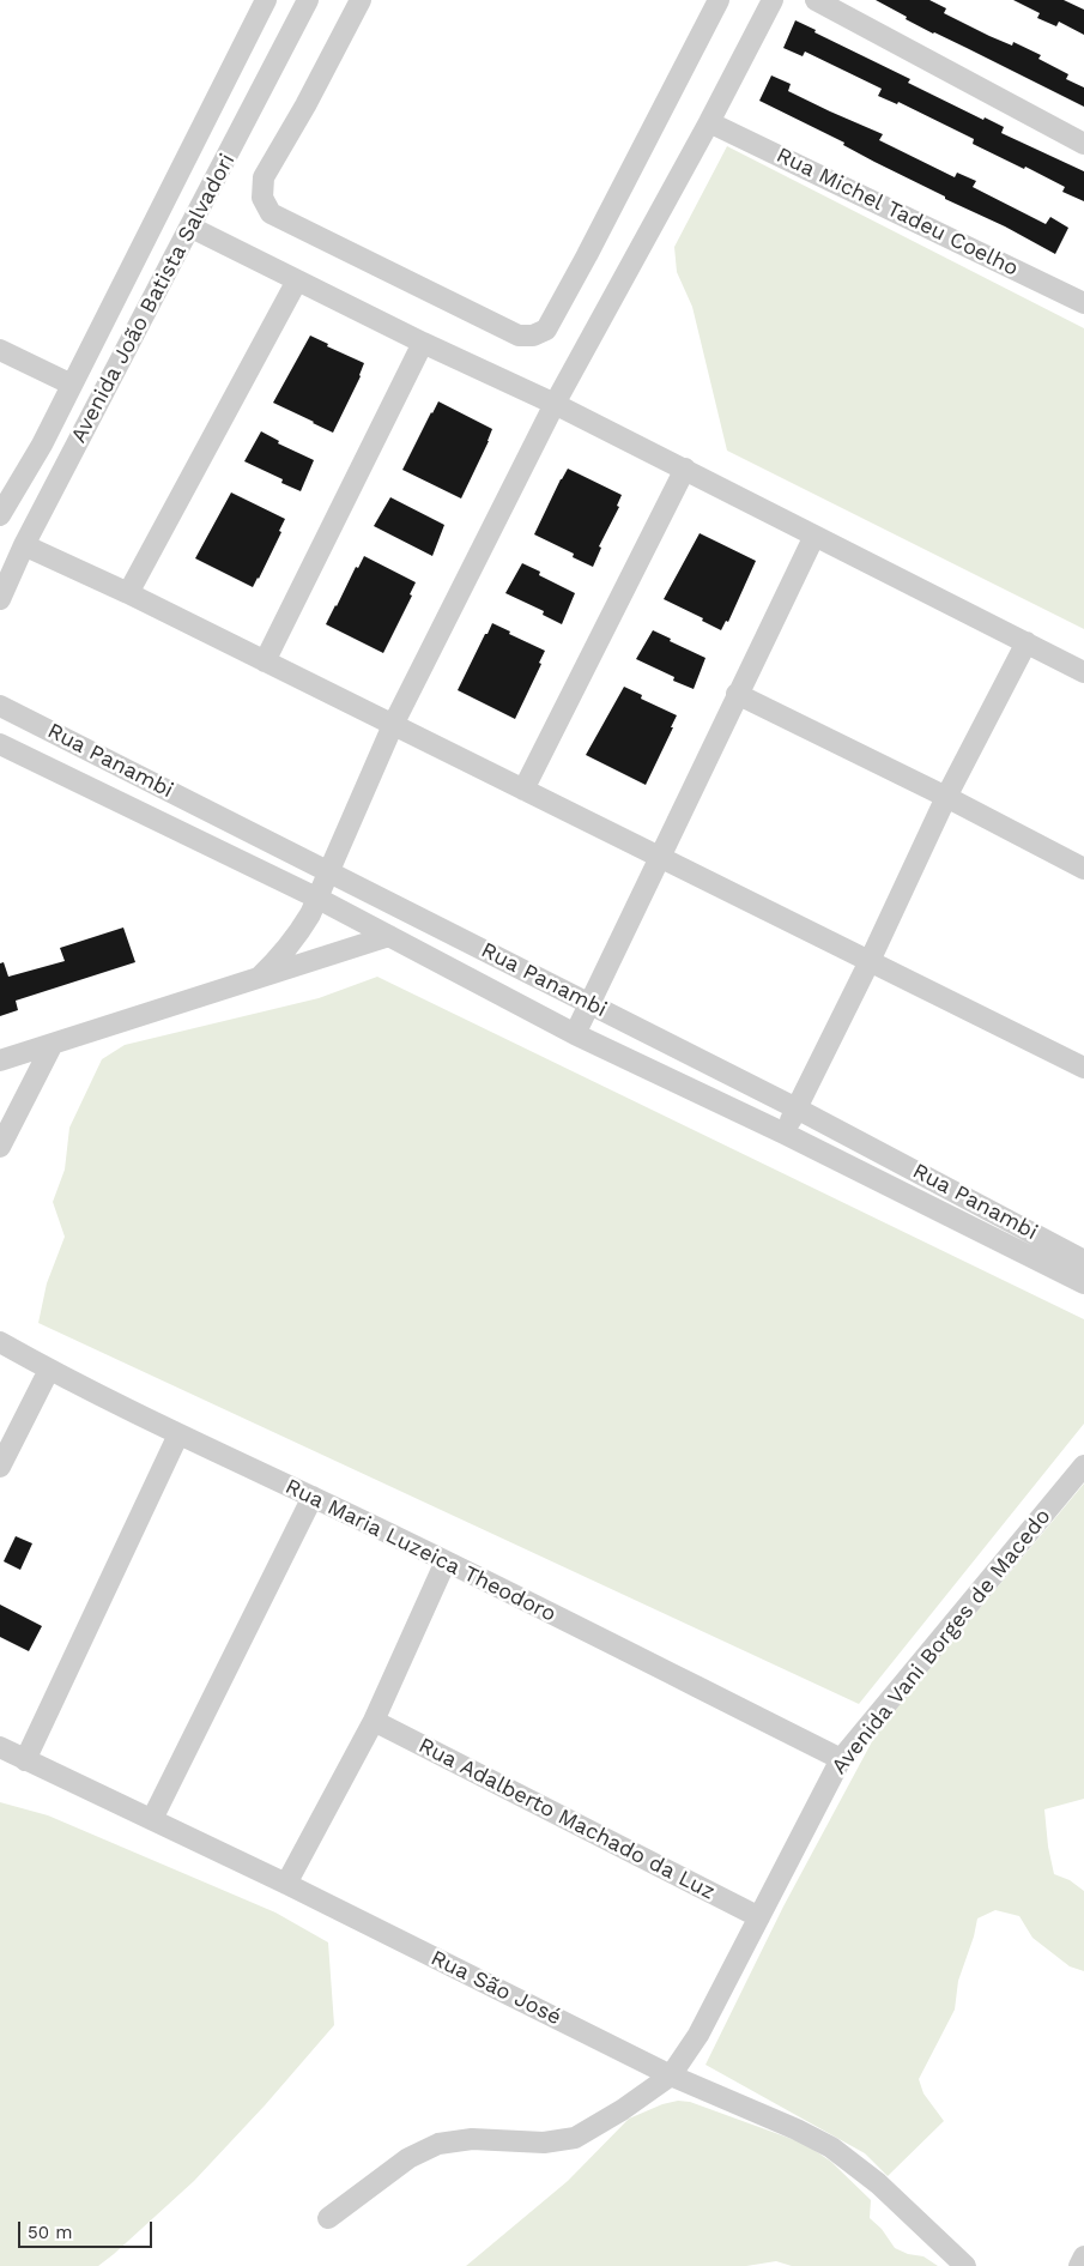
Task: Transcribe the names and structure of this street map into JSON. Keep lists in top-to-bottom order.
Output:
{
  "streets": {
    "street": [
      "Rua Michel Tadeu Coelho",
      "Avenida João Batista Salvadori",
      "Rua Panambi",
      "Rua Maria Luzeica Theodoro",
      "Avenida Vani Borges de Macedo",
      "Rua Adalberto Machado da Luz",
      "Rua São José"
    ]
  },
  "crossings": [
    ["Rua Maria Luzeica Theodoro", "Avenida Vani Borges de Macedo"],
    ["Avenida Vani Borges de Macedo", "Rua Adalberto Machado da Luz"],
    ["Avenida Vani Borges de Macedo", "Rua São José"]
  ],
  "scale_bar": "50 m"
}
